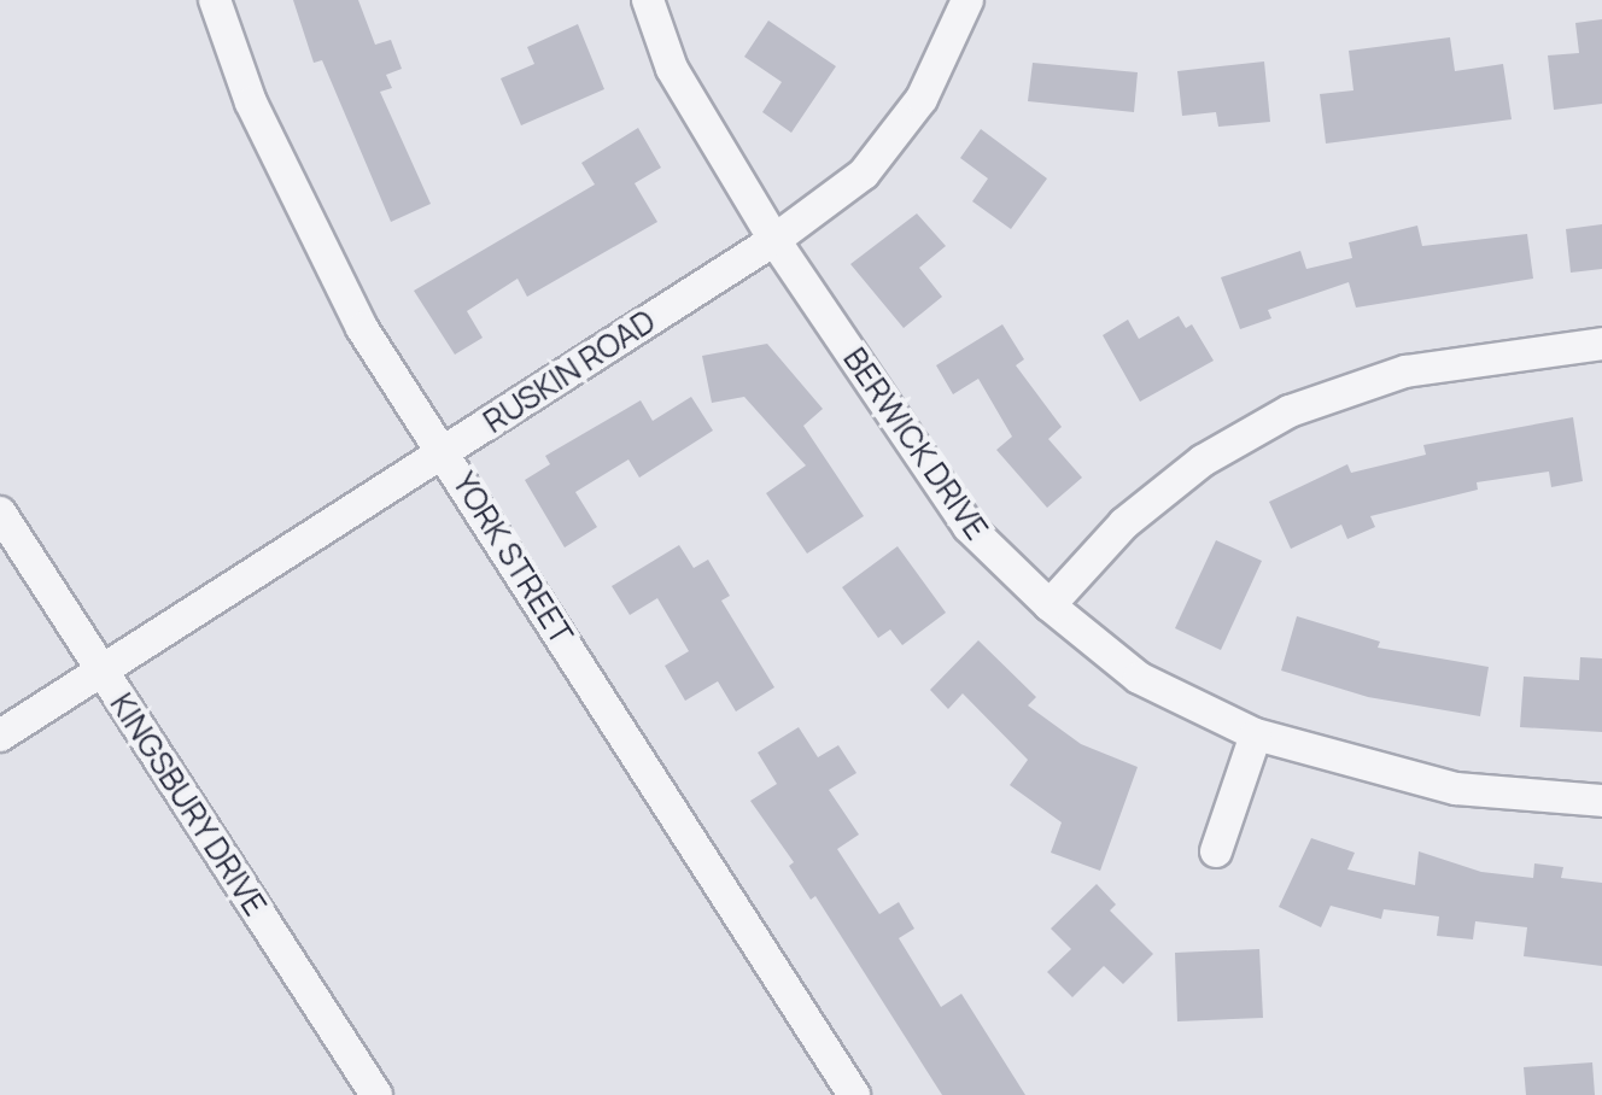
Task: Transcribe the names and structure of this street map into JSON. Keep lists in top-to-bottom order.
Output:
{
  "streets": {
    "street": [
      "RUSKIN ROAD",
      "BERWICK DRIVE",
      "YORK STREET",
      "KINGSBURY DRIVE"
    ]
  },
  "crossings": [
    ["RUSKIN ROAD", "BERWICK DRIVE"],
    ["RUSKIN ROAD", "YORK STREET"],
    ["RUSKIN ROAD", "KINGSBURY DRIVE"]
  ]
}
